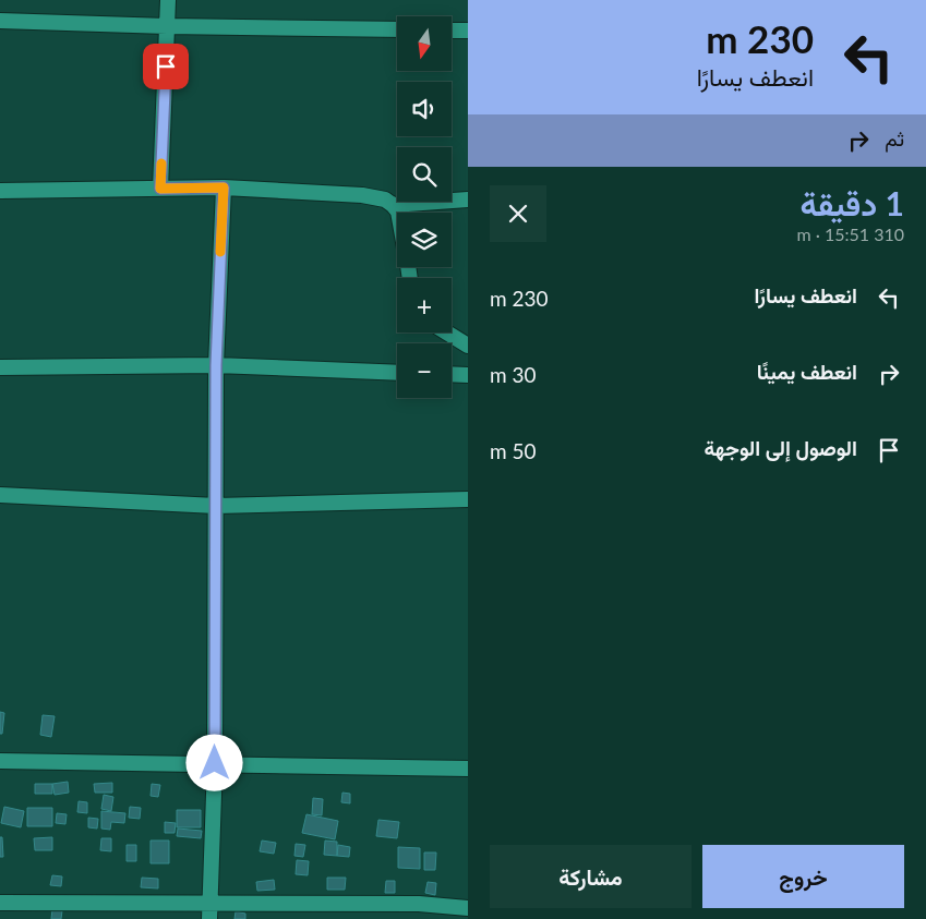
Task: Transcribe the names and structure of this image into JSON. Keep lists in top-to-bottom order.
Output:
{
  "north": "bottom",
  "page": {
    "turn": ["230 m", "انعطف يسارًا"],
    "map_buttons": ["+", "−"],
    "then": "ثم",
    "heading": ["1 دقيقة", "310 m · 15:51"],
    "list": [
      {
        "name": "انعطف يسارًا",
        "value": "230 m"
      },
      {
        "name": "انعطف يمينًا",
        "value": "30 m"
      },
      {
        "name": "الوصول إلى الوجهة",
        "value": "50 m"
      }
    ],
    "buttons": ["خروج", "مشاركة"]
  }
}
